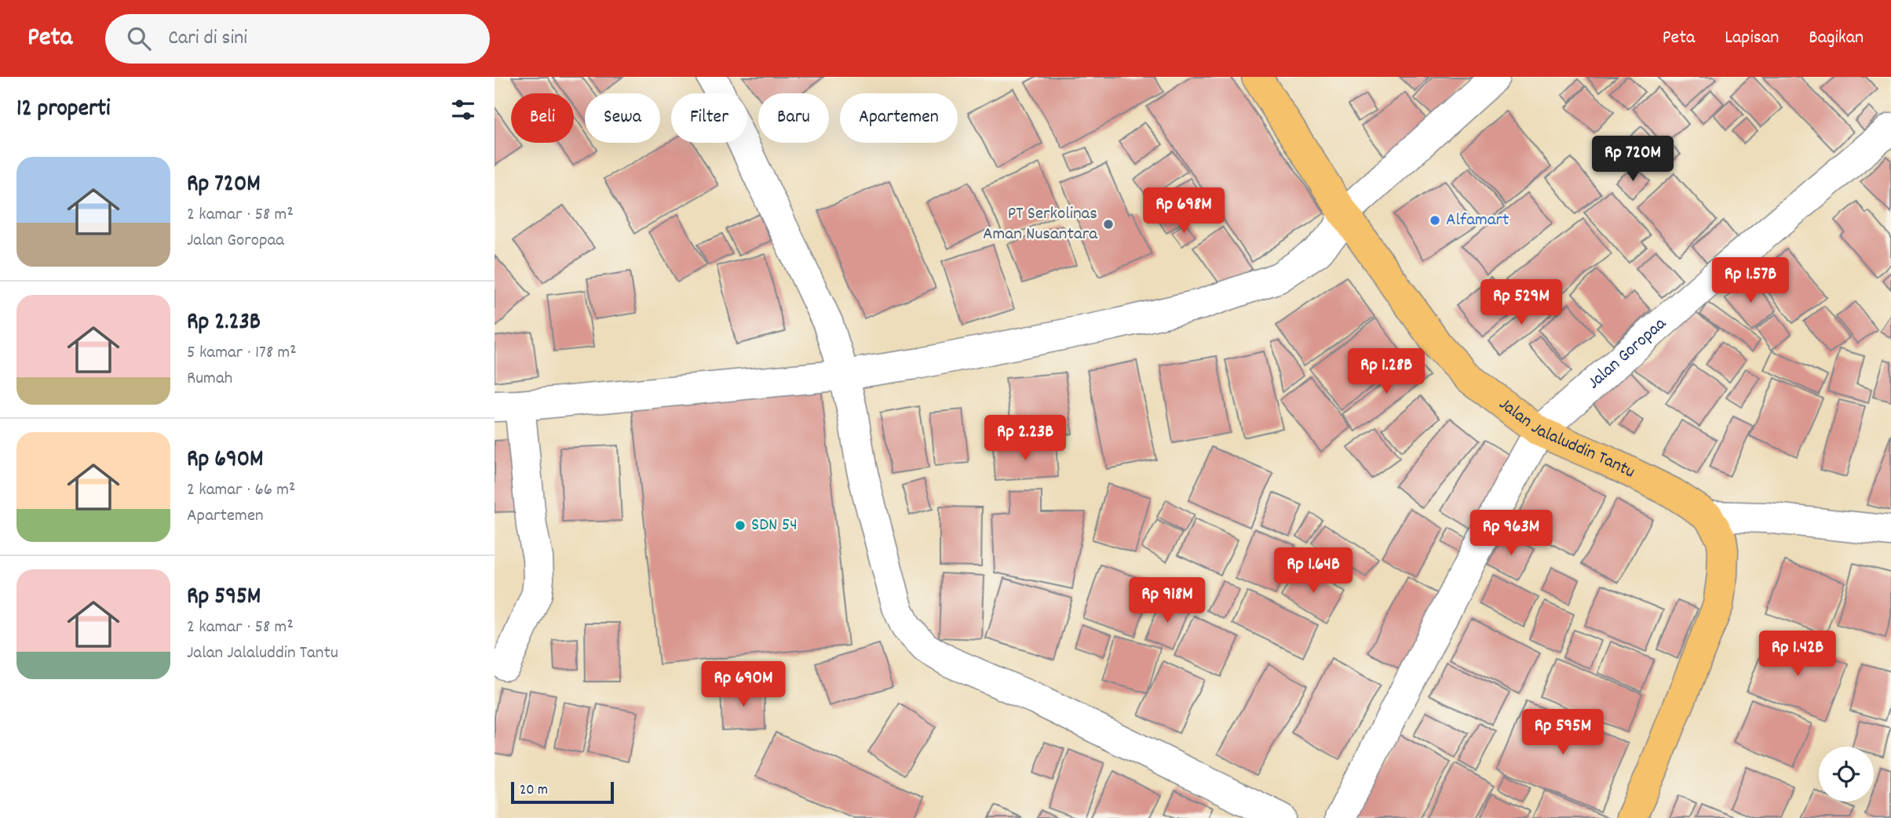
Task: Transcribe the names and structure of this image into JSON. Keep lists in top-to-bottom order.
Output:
{
  "streets": {
    "highway": ["Jalan Jalaluddin Tantu"],
    "street": ["Jalan Goropaa"]
  },
  "crossings": [
    ["Jalan Goropaa", "Jalan Jalaluddin Tantu"]
  ],
  "places": ["Alfamart", "PT Serkolinas Aman Nusantara", "SDN 54"],
  "scale_bar": "20 m",
  "page": {
    "header": "Peta",
    "search": "Cari di sini",
    "nav": ["Peta", "Lapisan", "Bagikan"],
    "heading": "12 properti",
    "chip": [
      "Beli",
      "Sewa",
      "Filter",
      "Baru",
      "Apartemen"
    ],
    "price": [
      "Rp 720M",
      "Rp 698M",
      "Rp 1.57B",
      "Rp 529M",
      "Rp 1.28B",
      "Rp 2.23B",
      "Rp 963M",
      "Rp 1.64B",
      "Rp 918M",
      "Rp 1.42B",
      "Rp 690M",
      "Rp 595M"
    ],
    "list": [
      {
        "name": "Rp 720M",
        "note": "2 kamar · 58 m² · Jalan Goropaa"
      },
      {
        "name": "Rp 2.23B",
        "note": "5 kamar · 178 m² · Rumah"
      },
      {
        "name": "Rp 690M",
        "note": "2 kamar · 66 m² · Apartemen"
      },
      {
        "name": "Rp 595M",
        "note": "2 kamar · 58 m² · Jalan Jalaluddin Tantu"
      }
    ],
    "scale": "20 m"
  }
}
